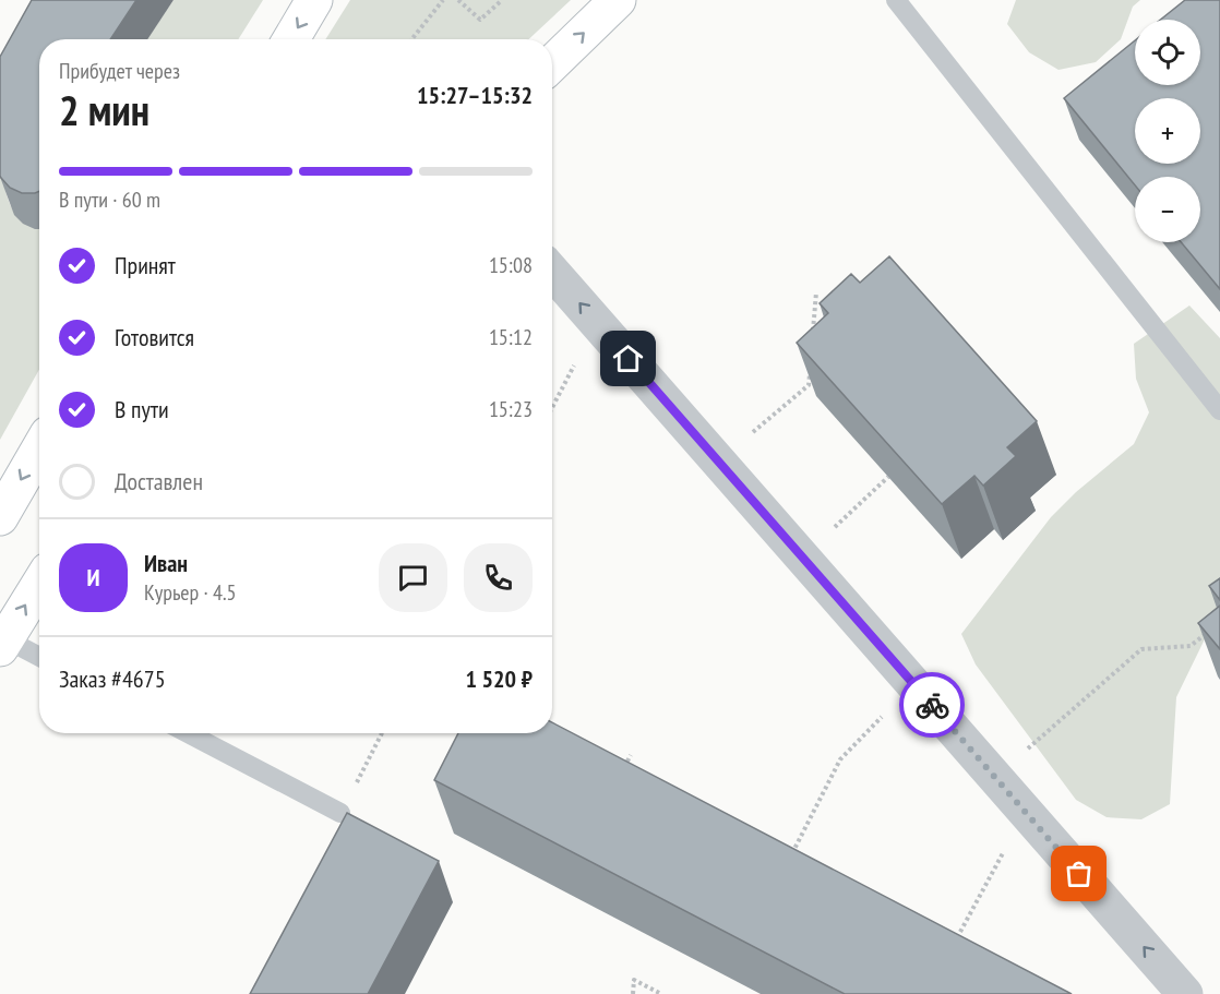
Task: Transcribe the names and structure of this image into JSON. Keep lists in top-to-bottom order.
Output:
{
  "page": {
    "map_buttons": ["+", "−"],
    "heading": ["2 мин", "Прибудет через", "15:27–15:32"],
    "panel": [
      "Иван",
      "Курьер · 4.5",
      "Заказ #4675",
      "1 520 ₽"
    ],
    "bar": "В пути · 60 m",
    "list": [
      ["Принят", "15:08"],
      ["Готовится", "15:12"],
      ["В пути", "15:23"],
      "Доставлен"
    ],
    "round": "И"
  }
}
